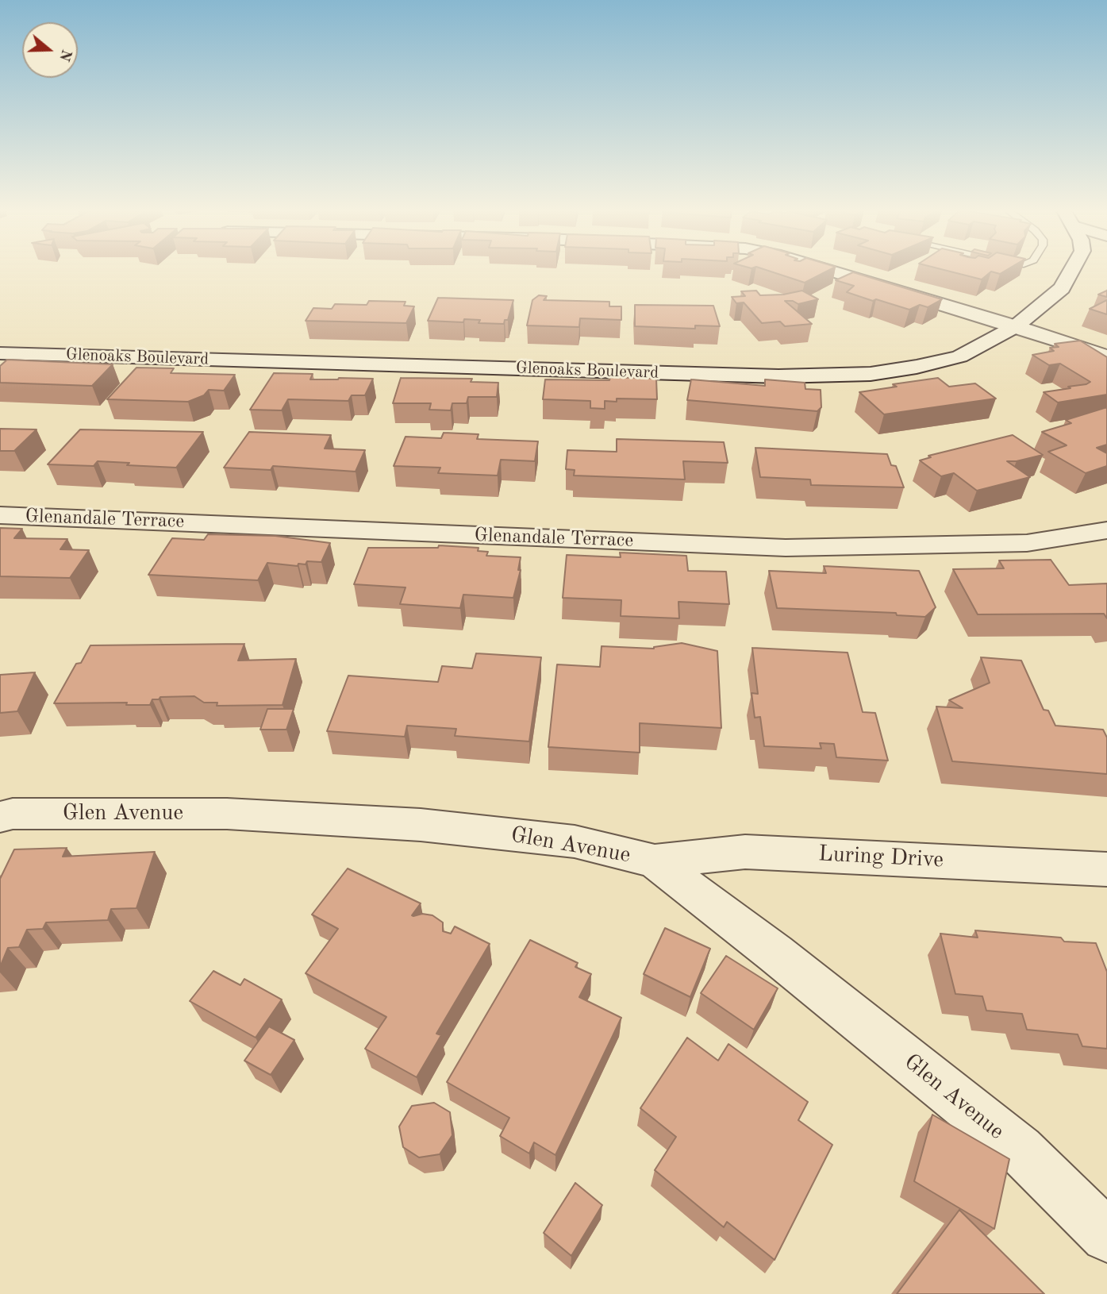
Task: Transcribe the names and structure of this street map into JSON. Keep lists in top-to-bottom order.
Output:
{
  "streets": {
    "street": [
      "Glenoaks Boulevard",
      "Glenandale Terrace",
      "Glen Avenue",
      "Luring Drive"
    ]
  },
  "crossings": [
    ["Glen Avenue", "Luring Drive"]
  ],
  "north": "right"
}
